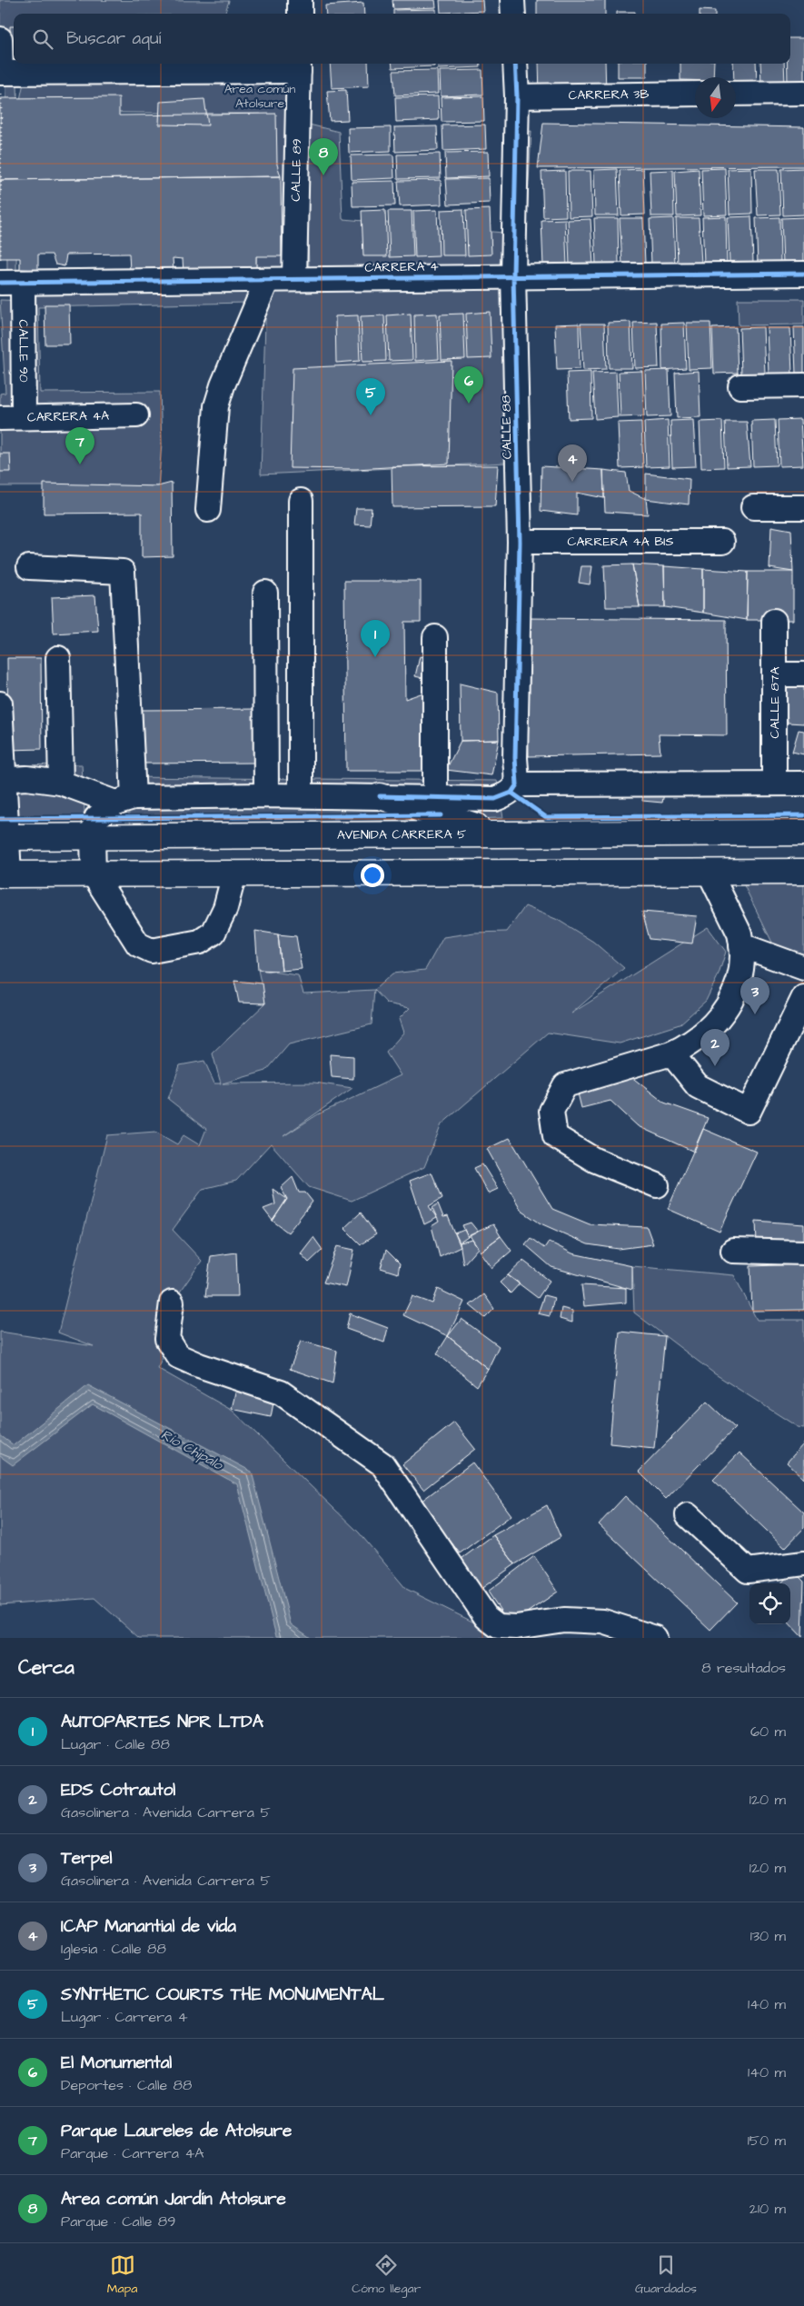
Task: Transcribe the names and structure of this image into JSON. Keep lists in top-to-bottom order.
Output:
{
  "streets": {
    "main road": ["AVENIDA CARRERA 5"],
    "street": [
      "CARRERA 3B",
      "CALLE 89",
      "CARRERA 4",
      "CALLE 90",
      "CARRERA 4A",
      "CALLE 88",
      "CARRERA 4A BIS",
      "CALLE 87A"
    ]
  },
  "crossings": [
    ["CARRERA 3B", "CALLE 88"],
    ["CALLE 89", "CARRERA 4"],
    ["CARRERA 4", "CALLE 90"],
    ["CARRERA 4", "CALLE 88"],
    ["CALLE 90", "CARRERA 4A"],
    ["CALLE 88", "CARRERA 4A BIS"]
  ],
  "water": ["Río Chipalo"],
  "parks": ["Area común Atolsure"],
  "north": "bottom",
  "page": {
    "search": "Buscar aquí",
    "pins": [
      "8",
      "6",
      "5",
      "7",
      "4",
      "1",
      "3",
      "2"
    ],
    "heading": ["Cerca", "8 resultados"],
    "list": [
      {
        "mark": "1",
        "name": "AUTOPARTES NPR LTDA",
        "note": "Lugar · Calle 88",
        "value": "60 m"
      },
      {
        "mark": "2",
        "name": "EDS Cotrautol",
        "note": "Gasolinera · Avenida Carrera 5",
        "value": "120 m"
      },
      {
        "mark": "3",
        "name": "Terpel",
        "note": "Gasolinera · Avenida Carrera 5",
        "value": "120 m"
      },
      {
        "mark": "4",
        "name": "ICAP Manantial de vida",
        "note": "Iglesia · Calle 88",
        "value": "130 m"
      },
      {
        "mark": "5",
        "name": "SYNTHETIC COURTS THE MONUMENTAL",
        "note": "Lugar · Carrera 4",
        "value": "140 m"
      },
      {
        "mark": "6",
        "name": "El Monumental",
        "note": "Deportes · Calle 88",
        "value": "140 m"
      },
      {
        "mark": "7",
        "name": "Parque Laureles de Atolsure",
        "note": "Parque · Carrera 4A",
        "value": "150 m"
      },
      {
        "mark": "8",
        "name": "Area común Jardín Atolsure",
        "note": "Parque · Calle 89",
        "value": "210 m"
      }
    ],
    "nav": ["Mapa", "Cómo llegar", "Guardados"]
  }
}
